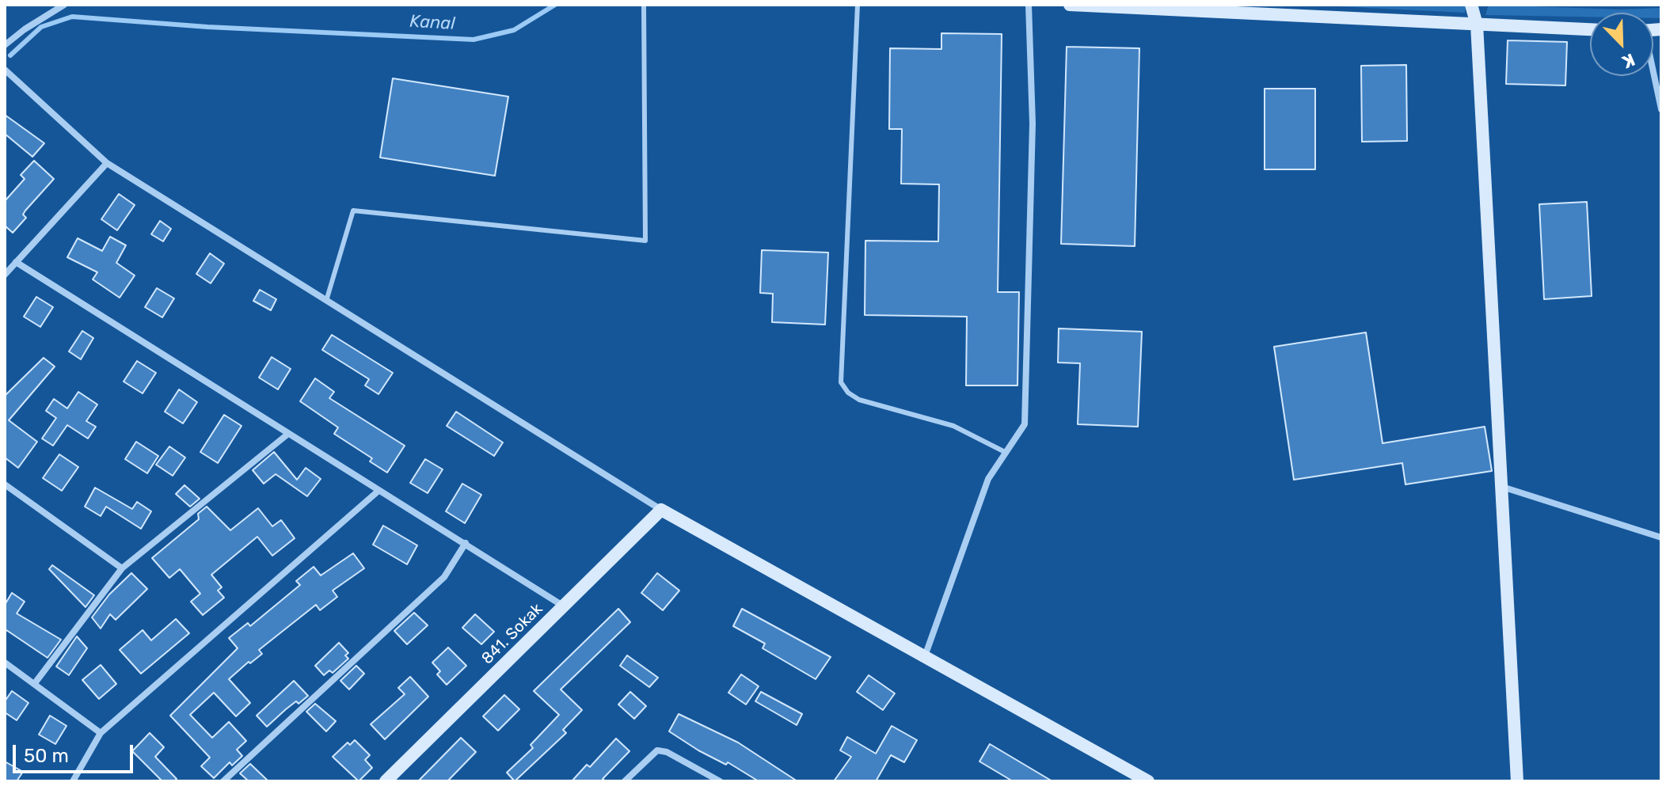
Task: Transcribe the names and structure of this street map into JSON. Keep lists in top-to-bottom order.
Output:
{
  "streets": {
    "street": ["841. Sokak"]
  },
  "water": ["Kanal"],
  "scale_bar": "50 m",
  "north": "bottom right"
}
